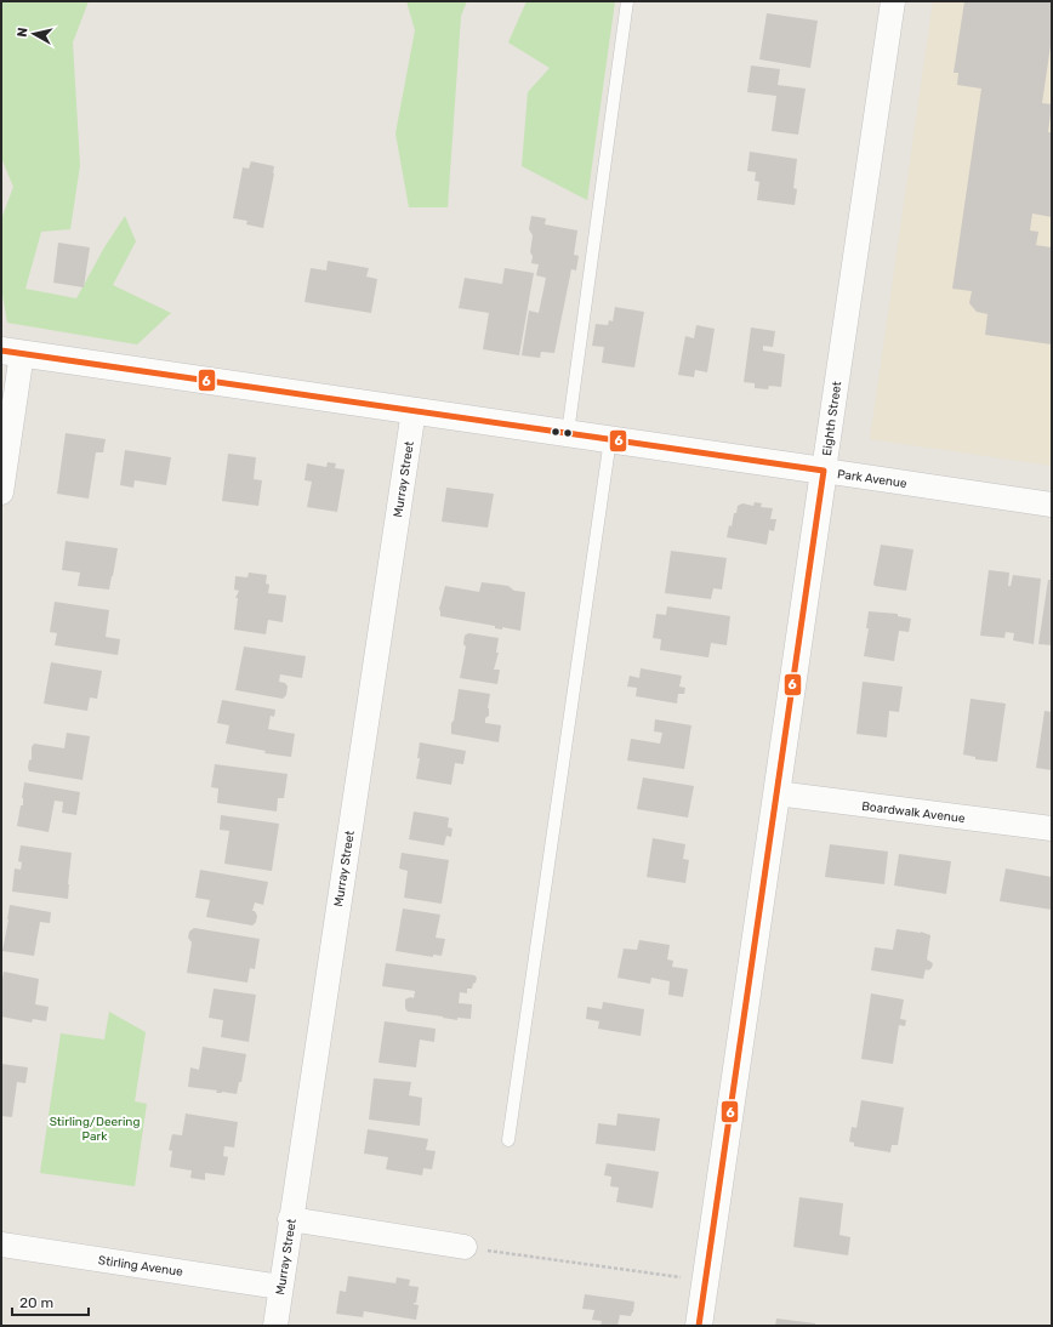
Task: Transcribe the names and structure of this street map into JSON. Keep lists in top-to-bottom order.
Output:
{
  "streets": {
    "street": [
      "Eighth Street",
      "Park Avenue",
      "Murray Street",
      "Boardwalk Avenue",
      "Stirling Avenue"
    ]
  },
  "crossings": [
    ["Eighth Street", "Park Avenue"],
    ["Eighth Street", "Boardwalk Avenue"],
    ["Park Avenue", "Murray Street"],
    ["Murray Street", "Stirling Avenue"]
  ],
  "parks": ["Stirling/Deering Park"],
  "lines": ["transit line 6"],
  "scale_bar": "20 m",
  "north": "left"
}
